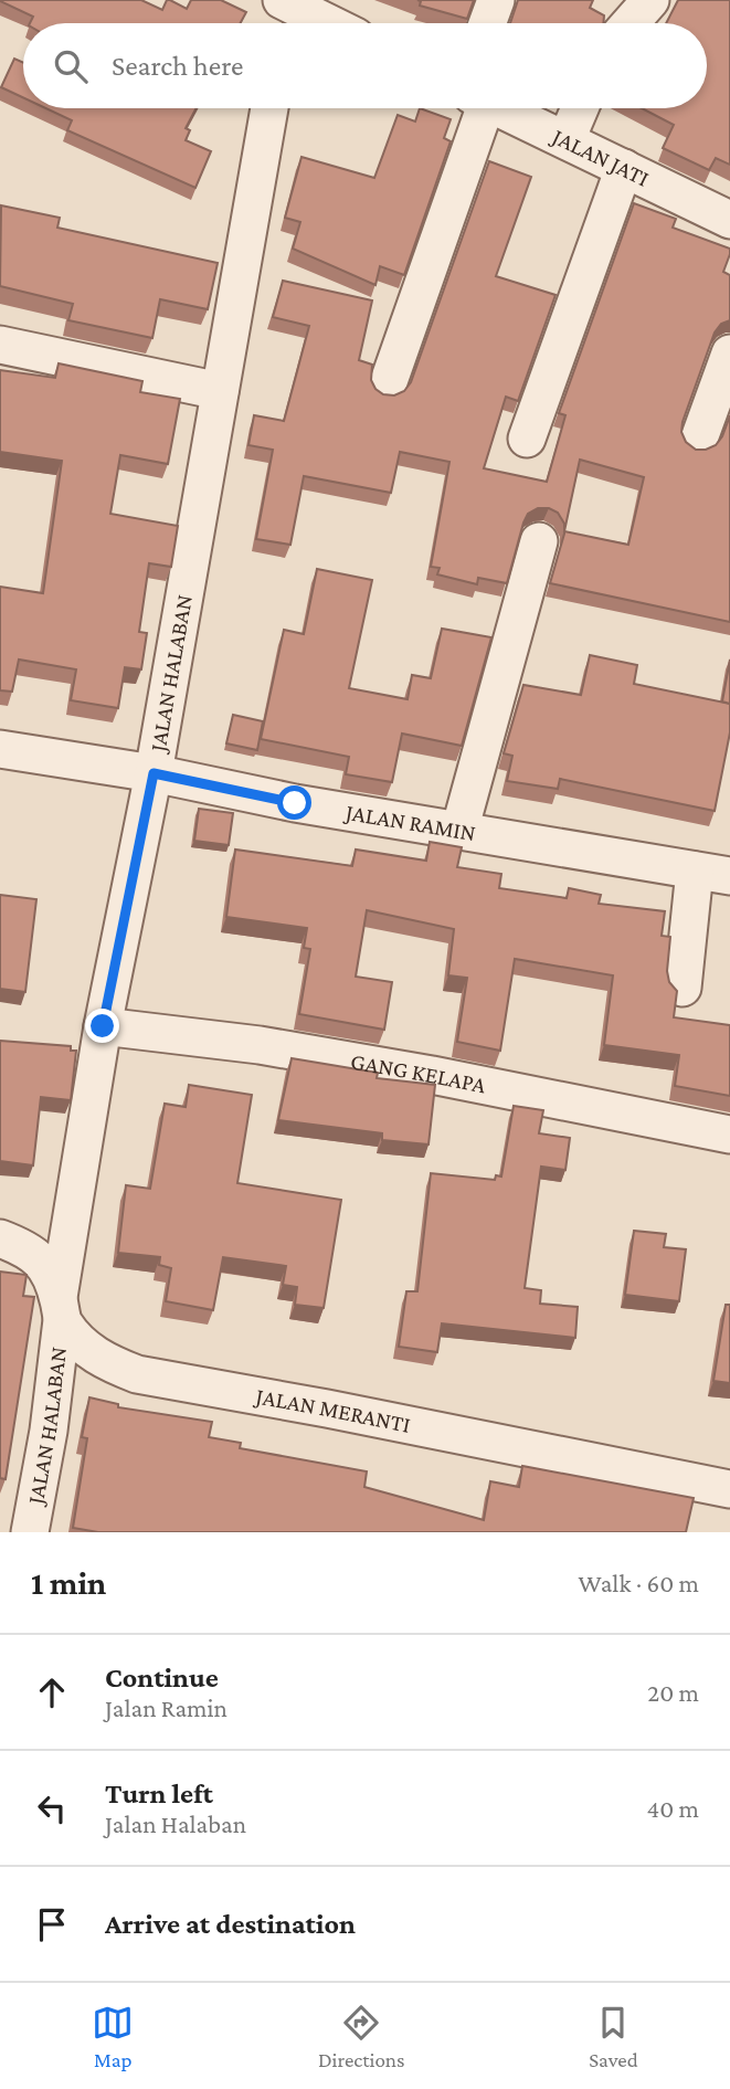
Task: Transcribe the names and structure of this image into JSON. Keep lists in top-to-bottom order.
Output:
{
  "streets": {
    "street": [
      "JALAN JATI",
      "JALAN HALABAN",
      "JALAN RAMIN",
      "GANG KELAPA",
      "JALAN MERANTI"
    ]
  },
  "crossings": [
    ["JALAN HALABAN", "JALAN RAMIN"],
    ["JALAN HALABAN", "GANG KELAPA"],
    ["JALAN HALABAN", "JALAN MERANTI"]
  ],
  "page": {
    "search": "Search here",
    "heading": ["1 min", "Walk · 60 m"],
    "list": [
      ["Continue", "Jalan Ramin", "20 m"],
      ["Turn left", "Jalan Halaban", "40 m"],
      "Arrive at destination"
    ],
    "nav": ["Map", "Directions", "Saved"]
  }
}
